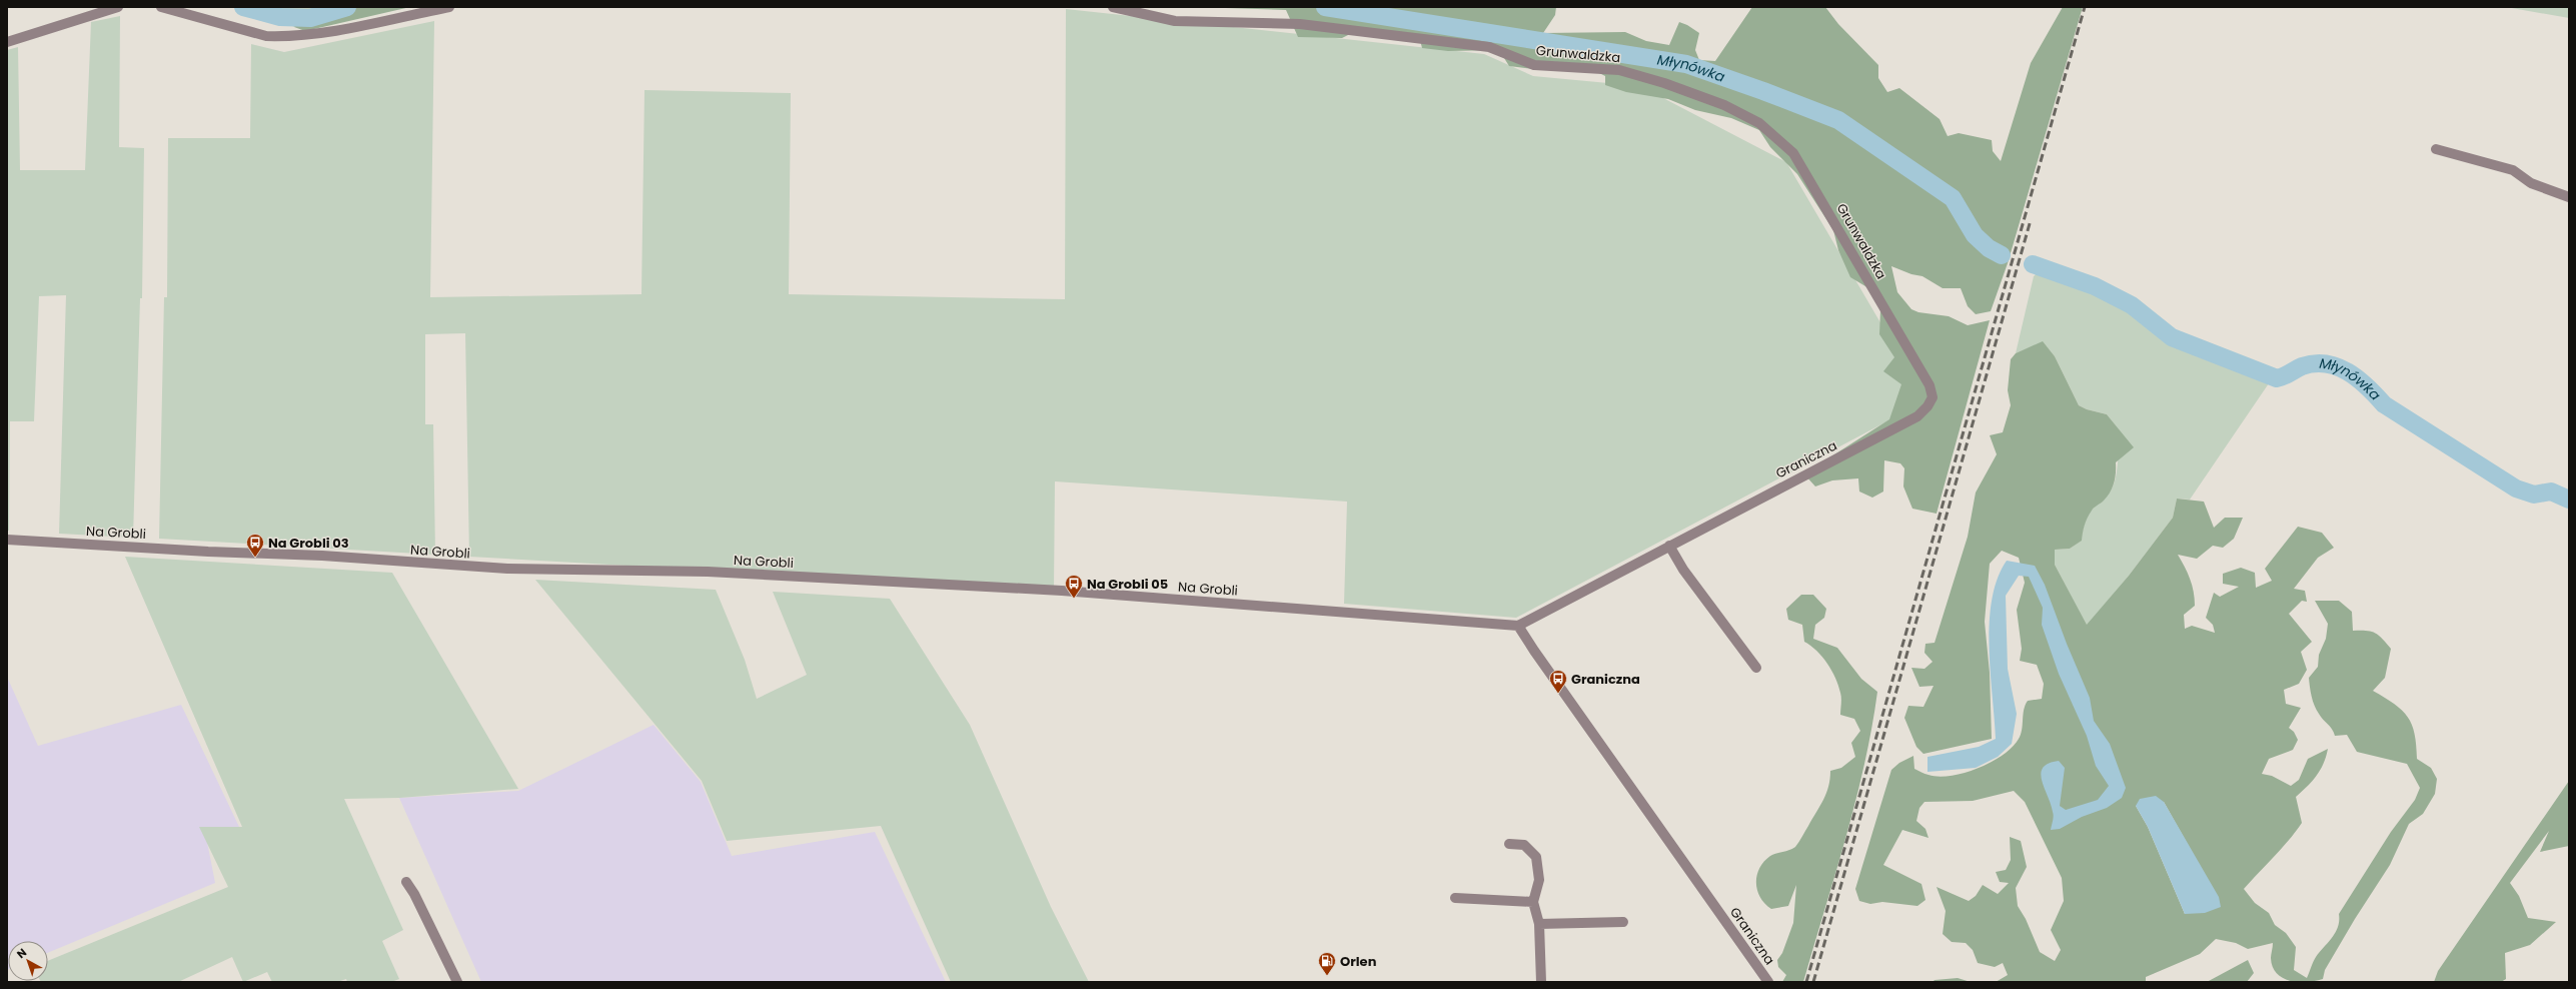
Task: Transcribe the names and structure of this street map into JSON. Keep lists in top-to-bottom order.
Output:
{
  "streets": {
    "street": ["Grunwaldzka", "Graniczna", "Na Grobli"]
  },
  "crossings": [
    ["Grunwaldzka", "Graniczna"],
    ["Graniczna", "Na Grobli"]
  ],
  "water": ["Młynówka"],
  "places": {
    "bus stop": ["Na Grobli 03", "Na Grobli 05", "Graniczna"],
    "fuel station": ["Orlen"]
  },
  "north": "top left"
}
